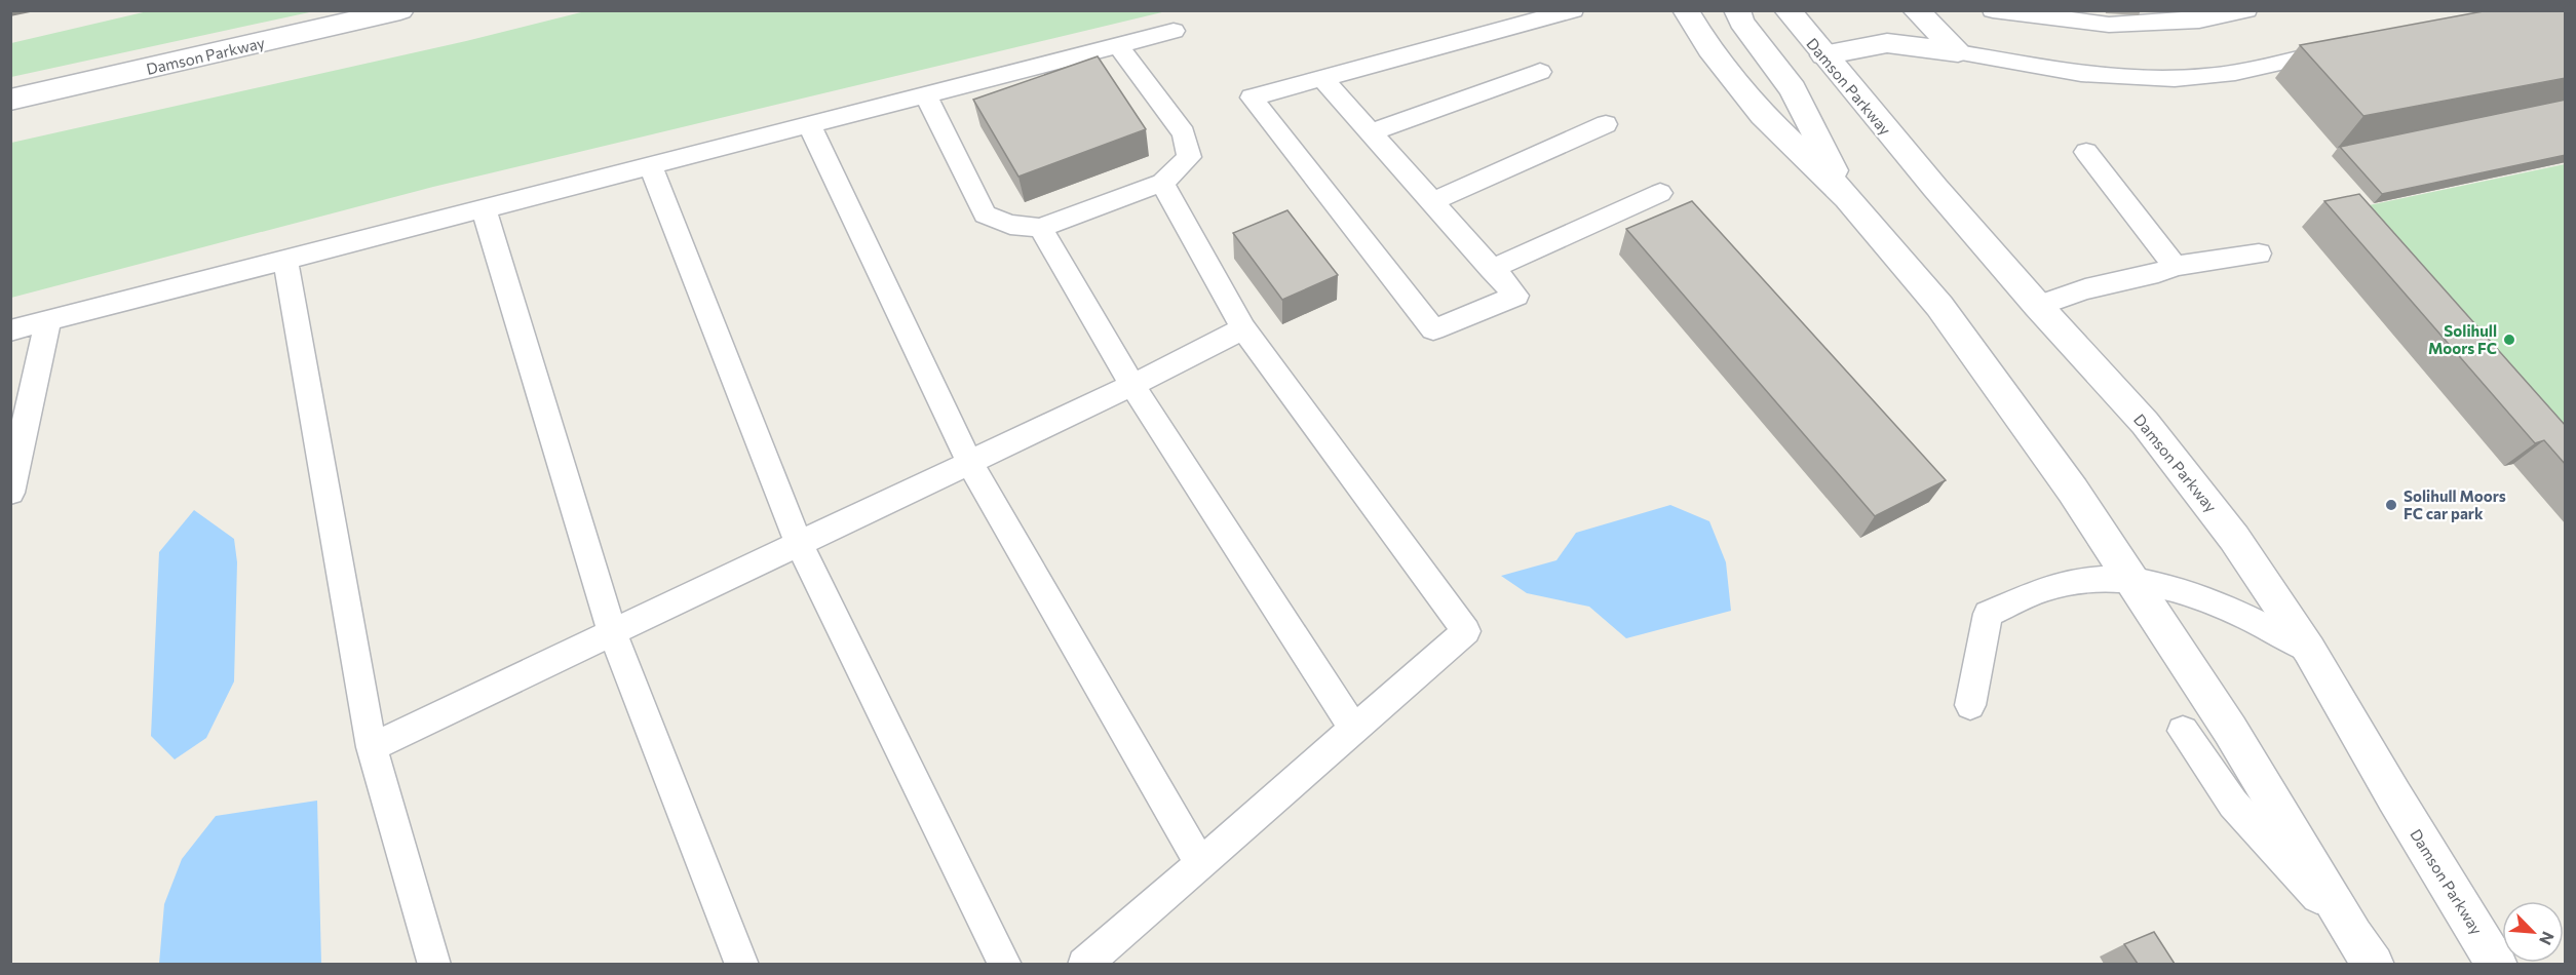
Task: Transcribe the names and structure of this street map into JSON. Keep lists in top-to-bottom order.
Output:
{
  "streets": {
    "street": ["Damson Parkway"]
  },
  "places": ["Solihull Moors FC", "Solihull Moors FC car park"],
  "north": "bottom right"
}
